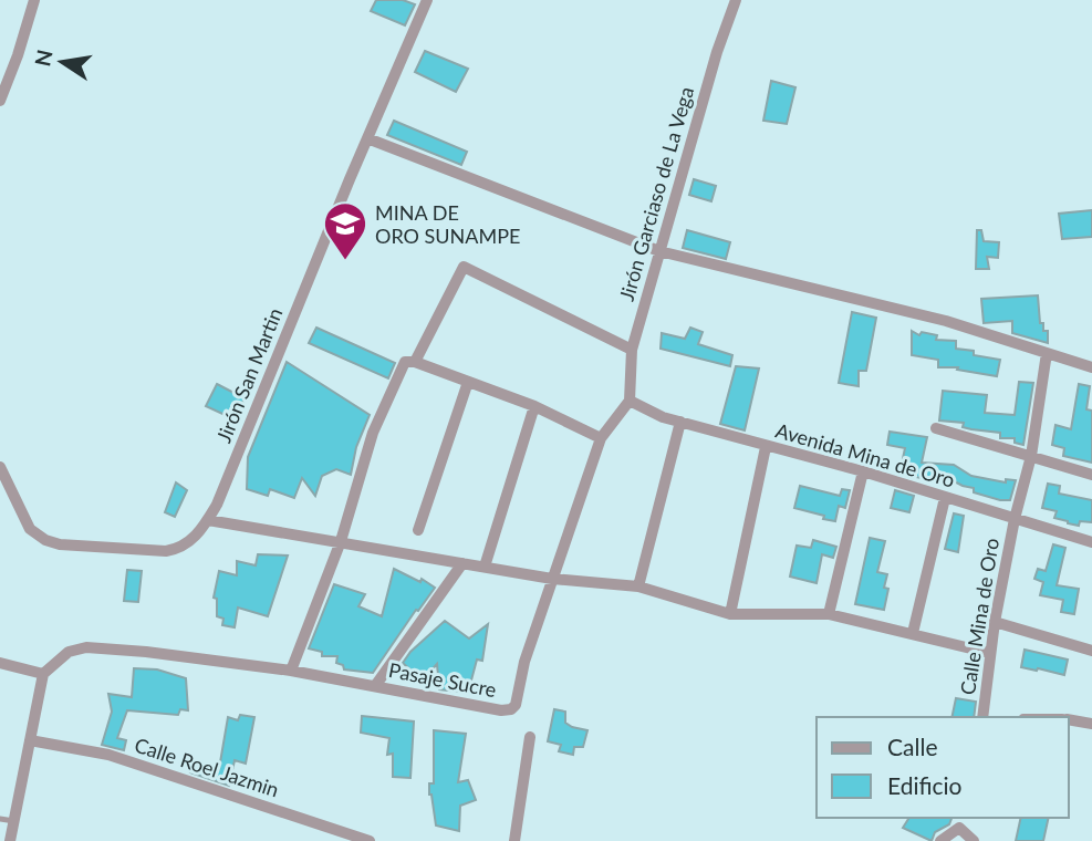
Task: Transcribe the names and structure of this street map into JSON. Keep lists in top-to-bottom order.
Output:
{
  "streets": {
    "street": [
      "Jirón Garciaso de La Vega",
      "Jirón San Martin",
      "Avenida Mina de Oro",
      "Calle Mina de Oro",
      "Pasaje Sucre",
      "Calle Roel Jazmin"
    ]
  },
  "crossings": [
    ["Jirón Garciaso de La Vega", "Avenida Mina de Oro"],
    ["Jirón Garciaso de La Vega", "Pasaje Sucre"],
    ["Avenida Mina de Oro", "Calle Mina de Oro"],
    ["Avenida Mina de Oro", "Pasaje Sucre"]
  ],
  "places": {
    "school or university": ["MINA DE ORO SUNAMPE"]
  },
  "legend": ["Calle", "Edificio"],
  "north": "left"
}
